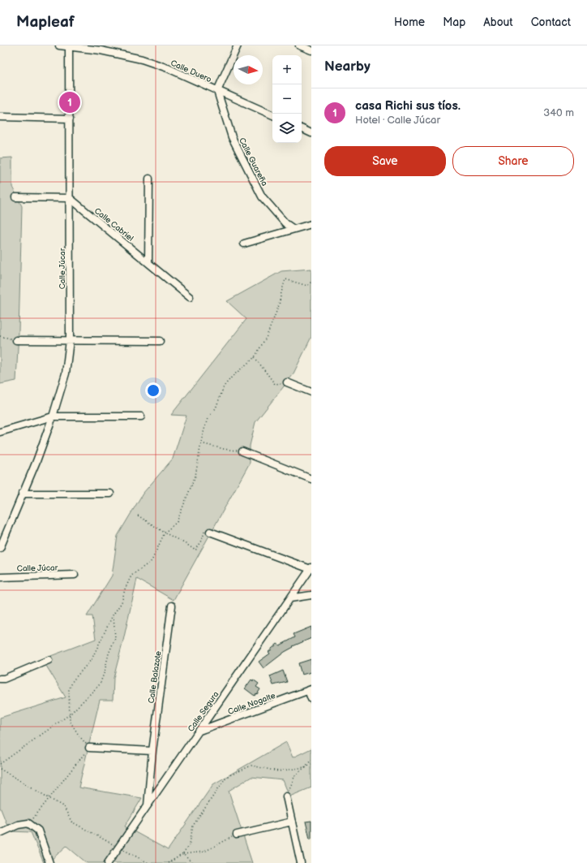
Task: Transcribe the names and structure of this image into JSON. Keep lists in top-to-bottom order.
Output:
{
  "streets": {
    "street": [
      "Calle Duero",
      "Calle Guareña",
      "Calle Cabriel",
      "Calle Júcar",
      "Calle Balazote",
      "Calle Nogalte",
      "Calle Segura"
    ]
  },
  "crossings": [
    ["Calle Duero", "Calle Guareña"],
    ["Calle Duero", "Calle Júcar"],
    ["Calle Cabriel", "Calle Júcar"],
    ["Calle Balazote", "Calle Segura"],
    ["Calle Nogalte", "Calle Segura"]
  ],
  "north": "right",
  "page": {
    "header": "Mapleaf",
    "nav": [
      "Home",
      "Map",
      "About",
      "Contact"
    ],
    "heading": "Nearby",
    "map_buttons": ["+", "−"],
    "list": [
      {
        "mark": "1",
        "name": "casa Richi sus tíos.",
        "note": "Hotel · Calle Júcar",
        "value": "340 m"
      }
    ],
    "pins": "1",
    "buttons": ["Save", "Share"]
  }
}
